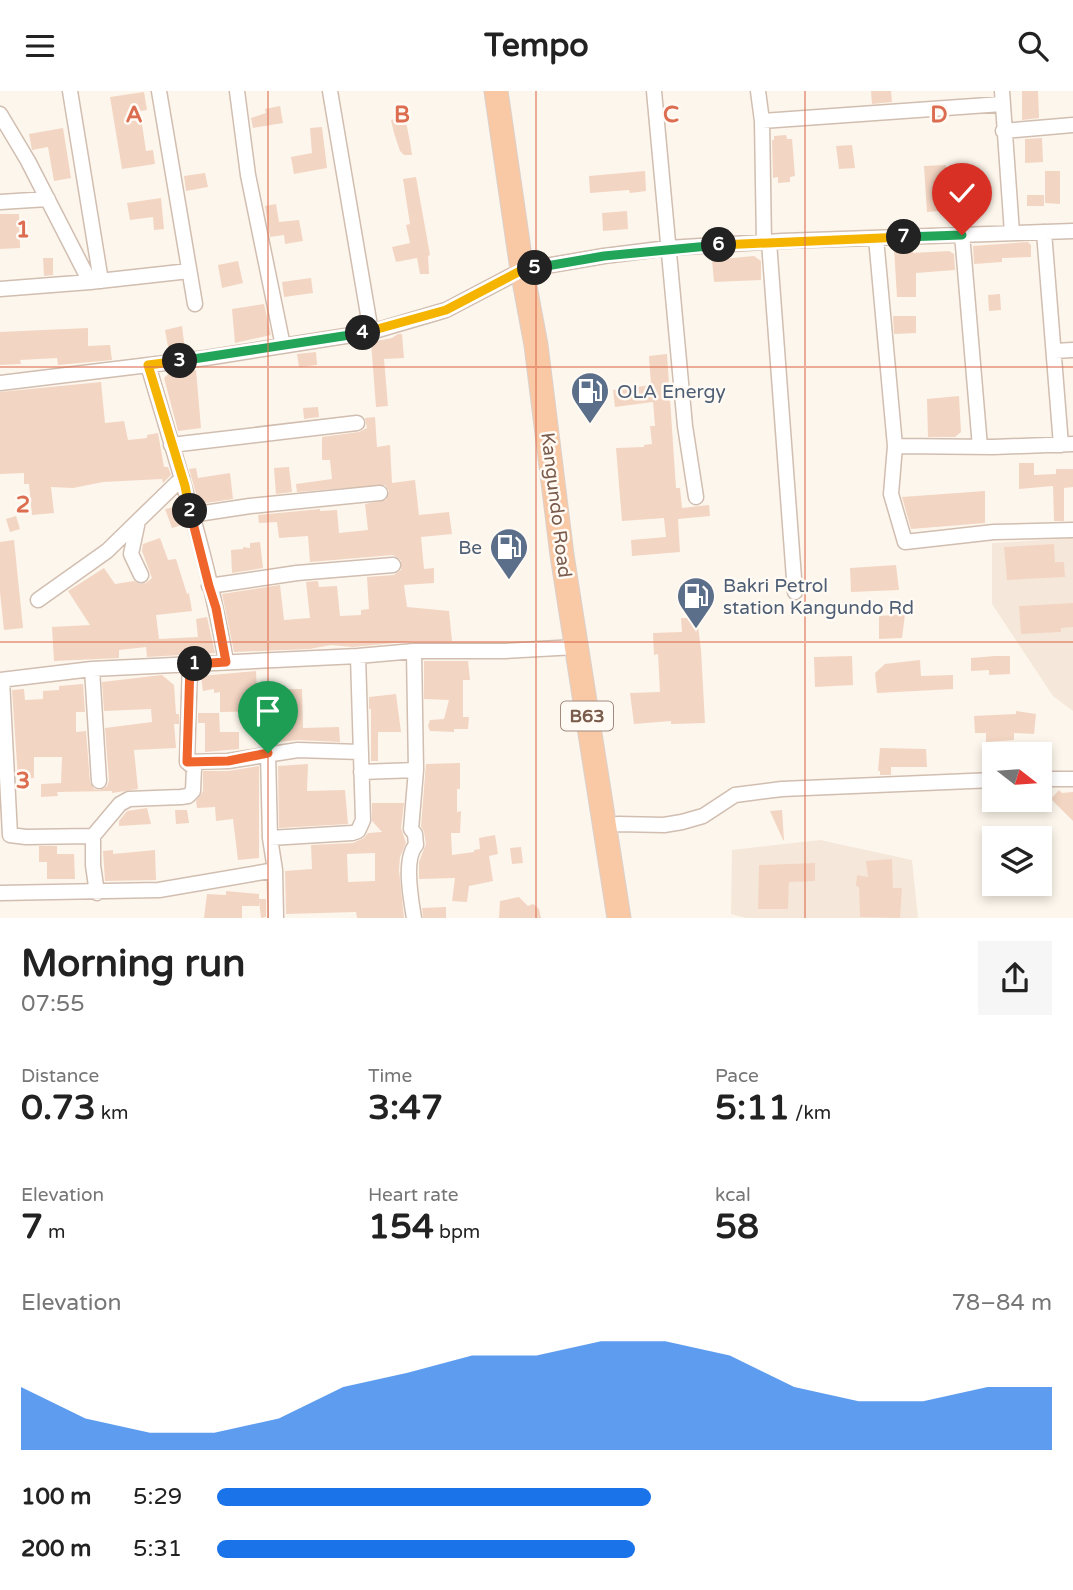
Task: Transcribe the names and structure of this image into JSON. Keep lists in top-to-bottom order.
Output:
{
  "streets": {
    "highway": ["Kangundo Road", "B63"]
  },
  "places": {
    "fuel station": ["OLA Energy", "Be", "Bakri Petrol station Kangundo Rd"]
  },
  "north": "right",
  "page": {
    "header": "Tempo",
    "pins": [
      "7",
      "6",
      "5",
      "4",
      "3",
      "2",
      "1"
    ],
    "heading": ["Morning run", "07:55"],
    "stats": [
      ["Distance", "0.73 km"],
      ["Time", "3:47"],
      ["Pace", "5:11 /km"],
      ["Elevation", "7 m"],
      ["Heart rate", "154 bpm"],
      ["kcal", "58"]
    ],
    "chart": ["Elevation", "78–84 m"],
    "list": [
      {
        "name": "100 m",
        "note": "5:29"
      },
      {
        "name": "200 m",
        "note": "5:31"
      }
    ]
  },
  "grid": {
    "columns": [
      "A",
      "B",
      "C",
      "D"
    ],
    "rows": ["1", "2", "3"]
  }
}
